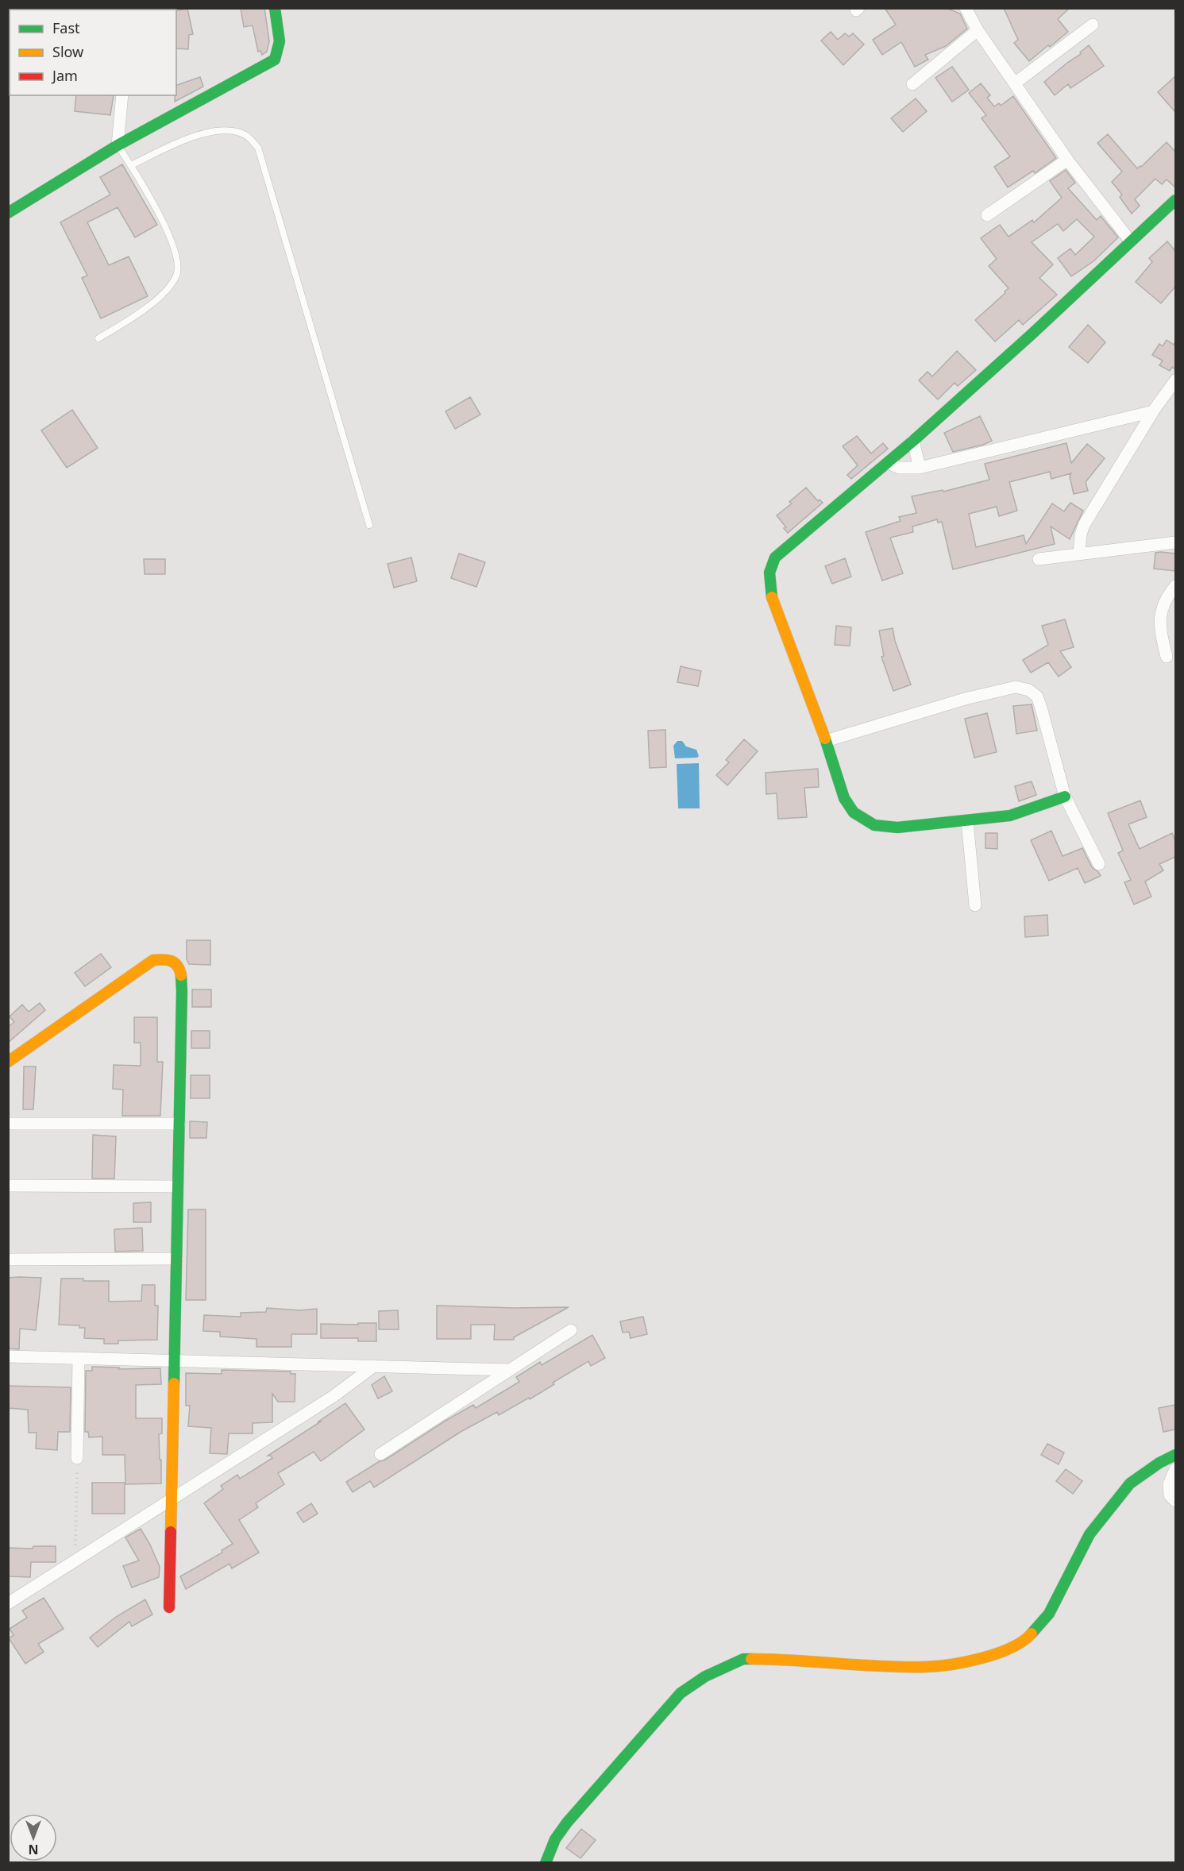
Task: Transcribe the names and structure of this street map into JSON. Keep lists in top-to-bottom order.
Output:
{
  "legend": ["Fast", "Slow", "Jam"],
  "north": "bottom"
}
